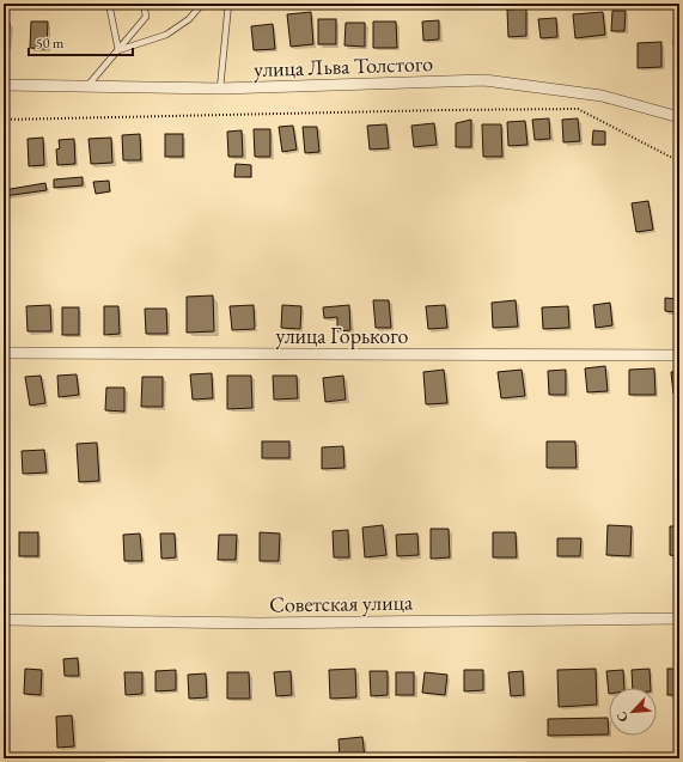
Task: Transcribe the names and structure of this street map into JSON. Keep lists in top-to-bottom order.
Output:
{
  "streets": {
    "street": ["улица Льва Толстого", "улица Горького", "Советская улица"]
  },
  "scale_bar": "50 m",
  "north": "bottom left"
}
